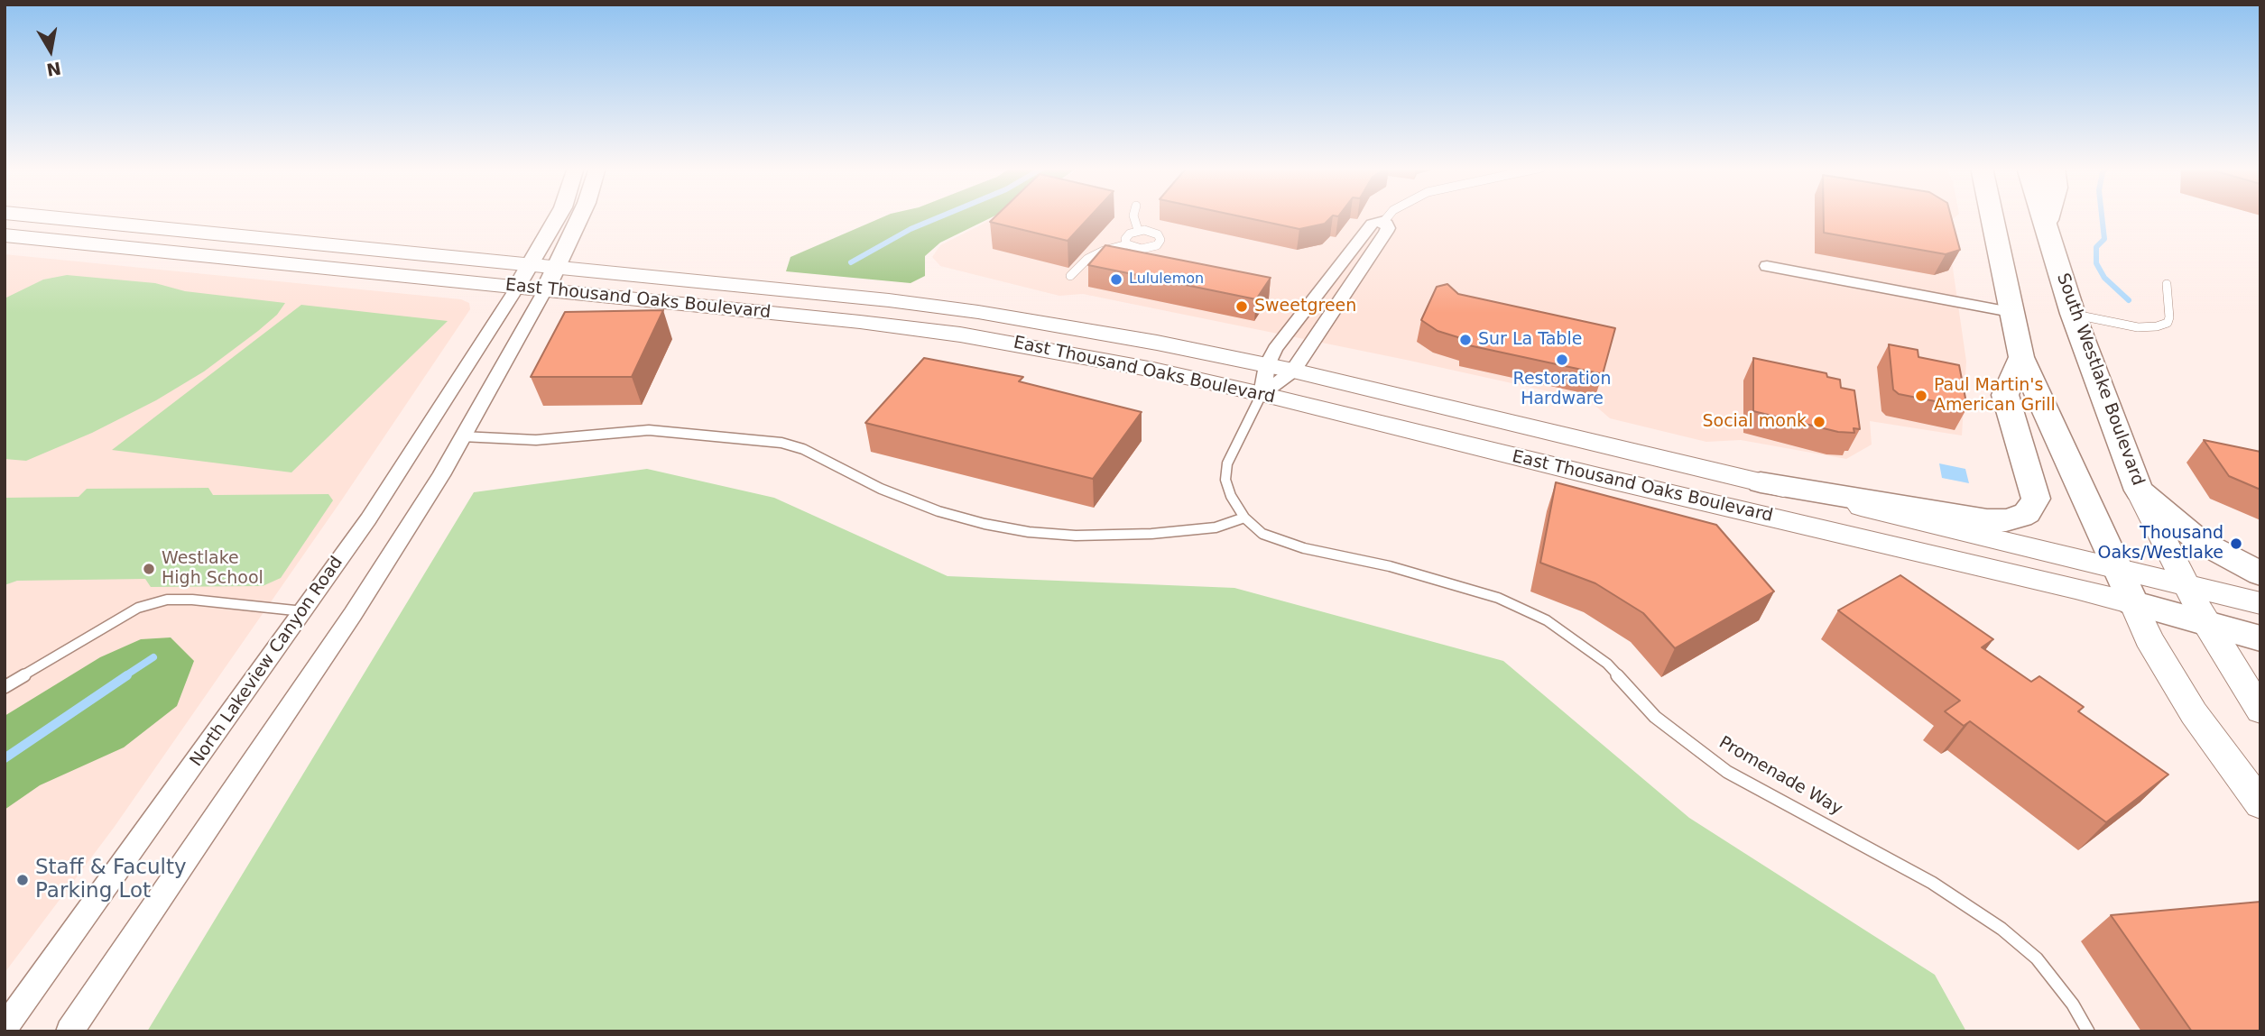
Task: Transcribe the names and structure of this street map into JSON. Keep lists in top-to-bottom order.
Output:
{
  "streets": {
    "main road": ["East Thousand Oaks Boulevard", "South Westlake Boulevard"],
    "street": ["North Lakeview Canyon Road", "Promenade Way"]
  },
  "crossings": [
    ["East Thousand Oaks Boulevard", "South Westlake Boulevard"],
    ["East Thousand Oaks Boulevard", "North Lakeview Canyon Road"],
    ["East Thousand Oaks Boulevard", "Promenade Way"]
  ],
  "places": [
    "Lululemon",
    "Sweetgreen",
    "Sur La Table",
    "Restoration Hardware",
    "Paul Martin's American Grill",
    "Social monk",
    "Thousand Oaks/Westlake",
    "Westlake High School",
    "Staff & Faculty Parking Lot"
  ],
  "north": "bottom"
}
